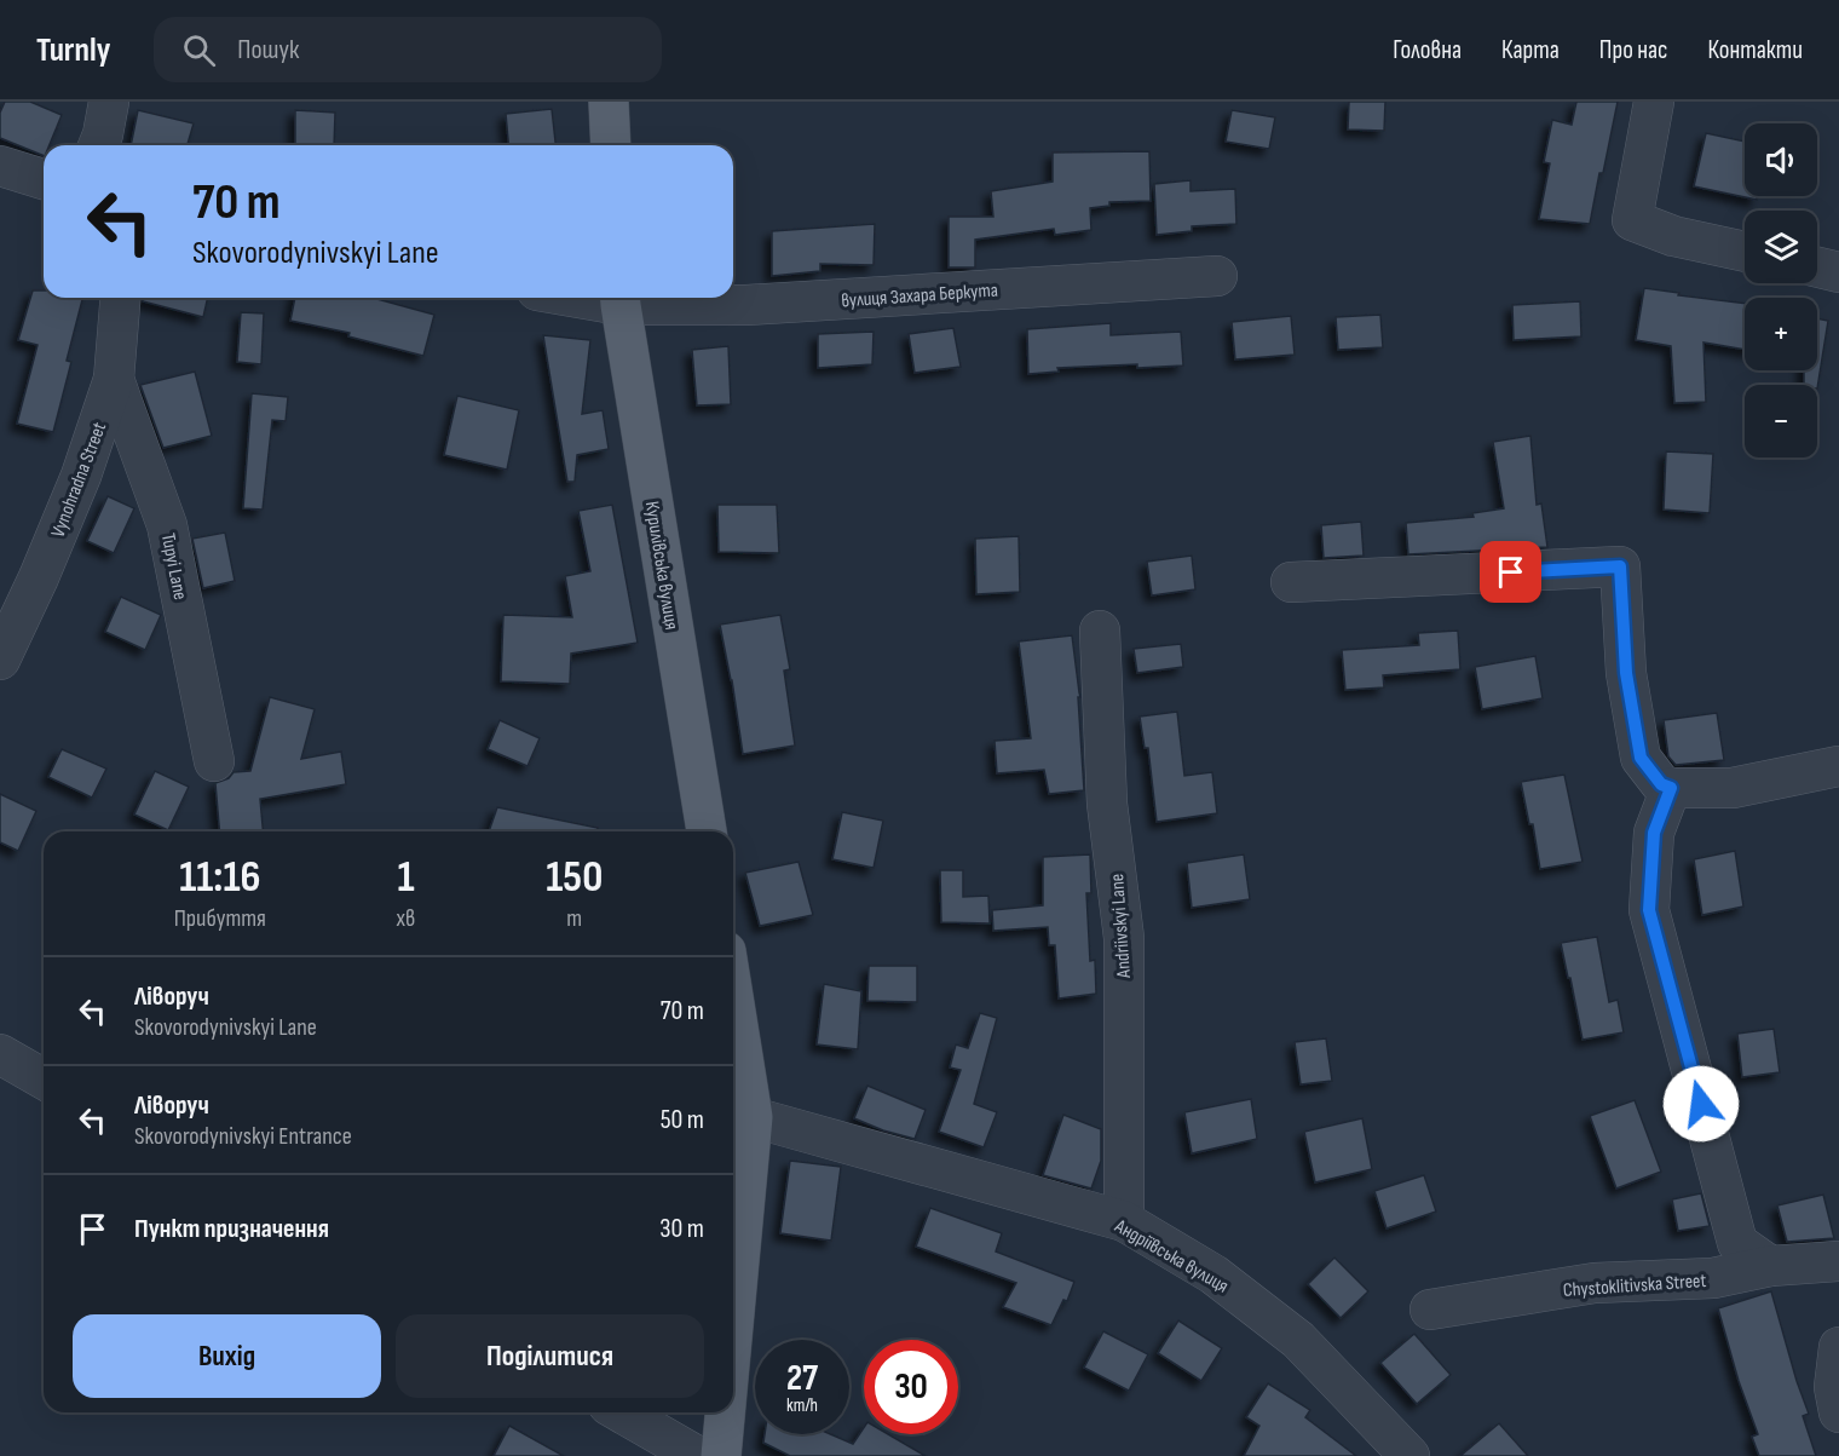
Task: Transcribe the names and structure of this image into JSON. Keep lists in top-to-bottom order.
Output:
{
  "streets": {
    "main road": ["Курилівська вулиця"],
    "street": [
      "вулиця Захара Беркута",
      "Vynohradna Street",
      "Tupyi Lane",
      "Andriivskyi Lane",
      "Андріївська вулиця",
      "Chystoklitivska Street"
    ]
  },
  "crossings": [
    ["вулиця Захара Беркута", "Курилівська вулиця"],
    ["Vynohradna Street", "Tupyi Lane"],
    ["Andriivskyi Lane", "Андріївська вулиця"]
  ],
  "page": {
    "header": "Turnly",
    "search": "Пошук",
    "nav": [
      "Головна",
      "Карта",
      "Про нас",
      "Контакти"
    ],
    "map_buttons": ["+", "−"],
    "turn": ["70 m", "Skovorodynivskyi Lane"],
    "eta": [
      "11:16",
      "Прибуття",
      "1",
      "хв",
      "150",
      "m"
    ],
    "list": [
      {
        "name": "Ліворуч",
        "note": "Skovorodynivskyi Lane",
        "value": "70 m"
      },
      {
        "name": "Ліворуч",
        "note": "Skovorodynivskyi Entrance",
        "value": "50 m"
      },
      {
        "name": "Пункт призначення",
        "value": "30 m"
      }
    ],
    "buttons": ["Вихід", "Поділитися"],
    "speed": "27 km/h",
    "limit": "30"
  }
}
